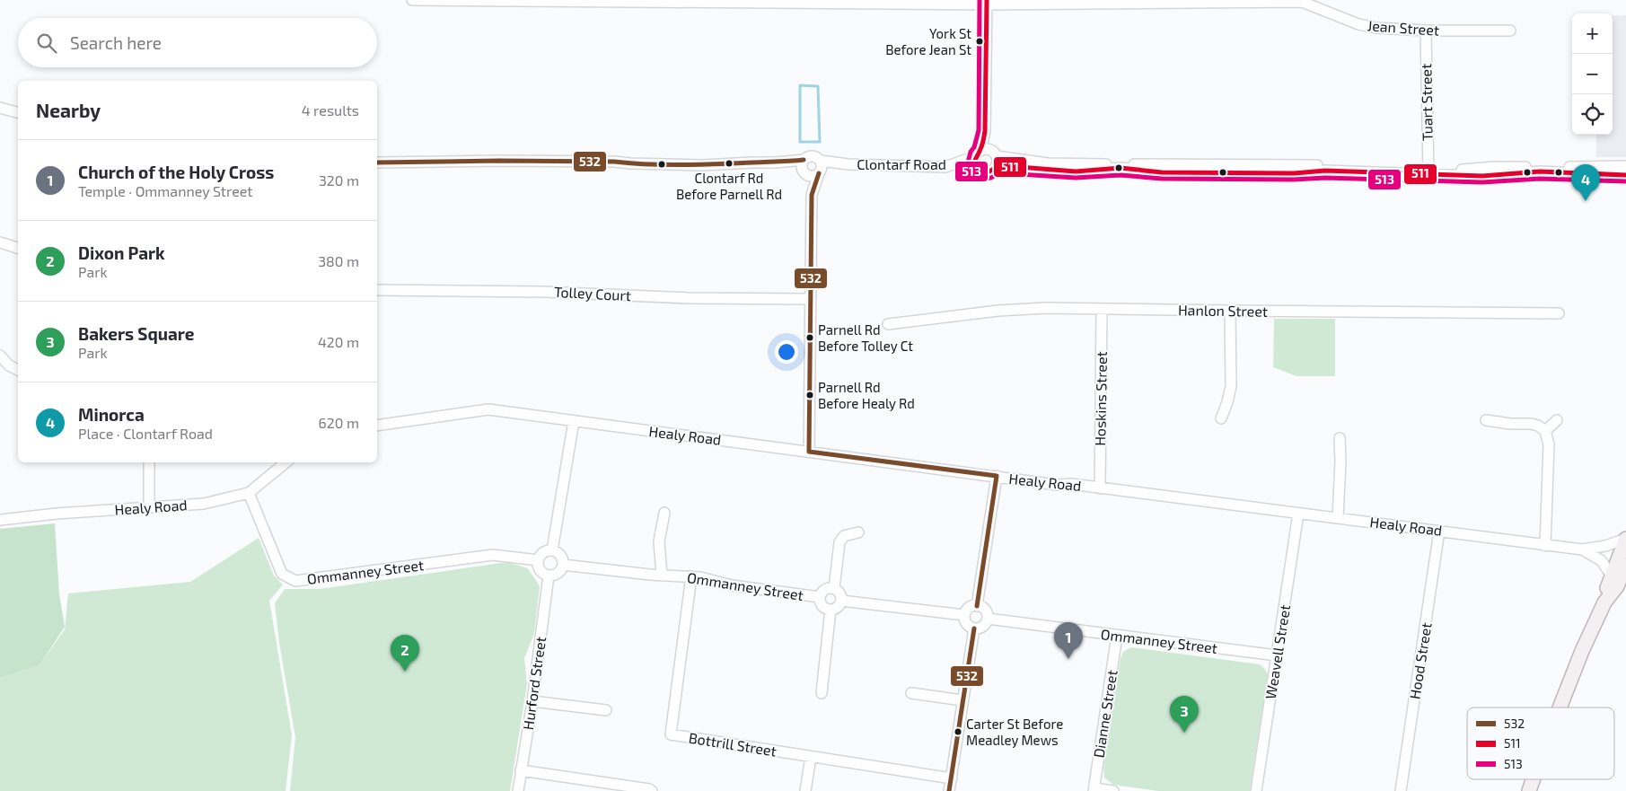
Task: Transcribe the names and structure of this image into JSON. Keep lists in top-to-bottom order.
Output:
{
  "streets": {
    "street": [
      "Jean Street",
      "Tuart Street",
      "Clontarf Road",
      "Tolley Court",
      "Hanlon Street",
      "Hoskins Street",
      "Healy Road",
      "Ommanney Street",
      "Weavell Street",
      "Hood Street",
      "Hurford Street",
      "Dianne Street",
      "Bottrill Street"
    ]
  },
  "crossings": [
    ["Jean Street", "Tuart Street"],
    ["Hanlon Street", "Hoskins Street"],
    ["Hoskins Street", "Healy Road"],
    ["Healy Road", "Ommanney Street"],
    ["Healy Road", "Weavell Street"],
    ["Healy Road", "Hood Street"],
    ["Ommanney Street", "Weavell Street"],
    ["Ommanney Street", "Hurford Street"],
    ["Ommanney Street", "Dianne Street"],
    ["Ommanney Street", "Bottrill Street"]
  ],
  "places": [
    "York St Before Jean St",
    "Clontarf Rd Before Parnell Rd",
    "Parnell Rd Before Tolley Ct",
    "Parnell Rd Before Healy Rd",
    "Carter St Before Meadley Mews"
  ],
  "lines": ["transit line 511", "transit line 513", "transit line 532"],
  "legend": ["532", "511", "513"],
  "page": {
    "map_buttons": ["+", "−"],
    "search": "Search here",
    "heading": ["Nearby", "4 results"],
    "list": [
      {
        "mark": "1",
        "name": "Church of the Holy Cross",
        "note": "Temple · Ommanney Street",
        "value": "320 m"
      },
      {
        "mark": "2",
        "name": "Dixon Park",
        "note": "Park",
        "value": "380 m"
      },
      {
        "mark": "3",
        "name": "Bakers Square",
        "note": "Park",
        "value": "420 m"
      },
      {
        "mark": "4",
        "name": "Minorca",
        "note": "Place · Clontarf Road",
        "value": "620 m"
      }
    ],
    "pins": [
      "4",
      "1",
      "2",
      "3"
    ]
  }
}
